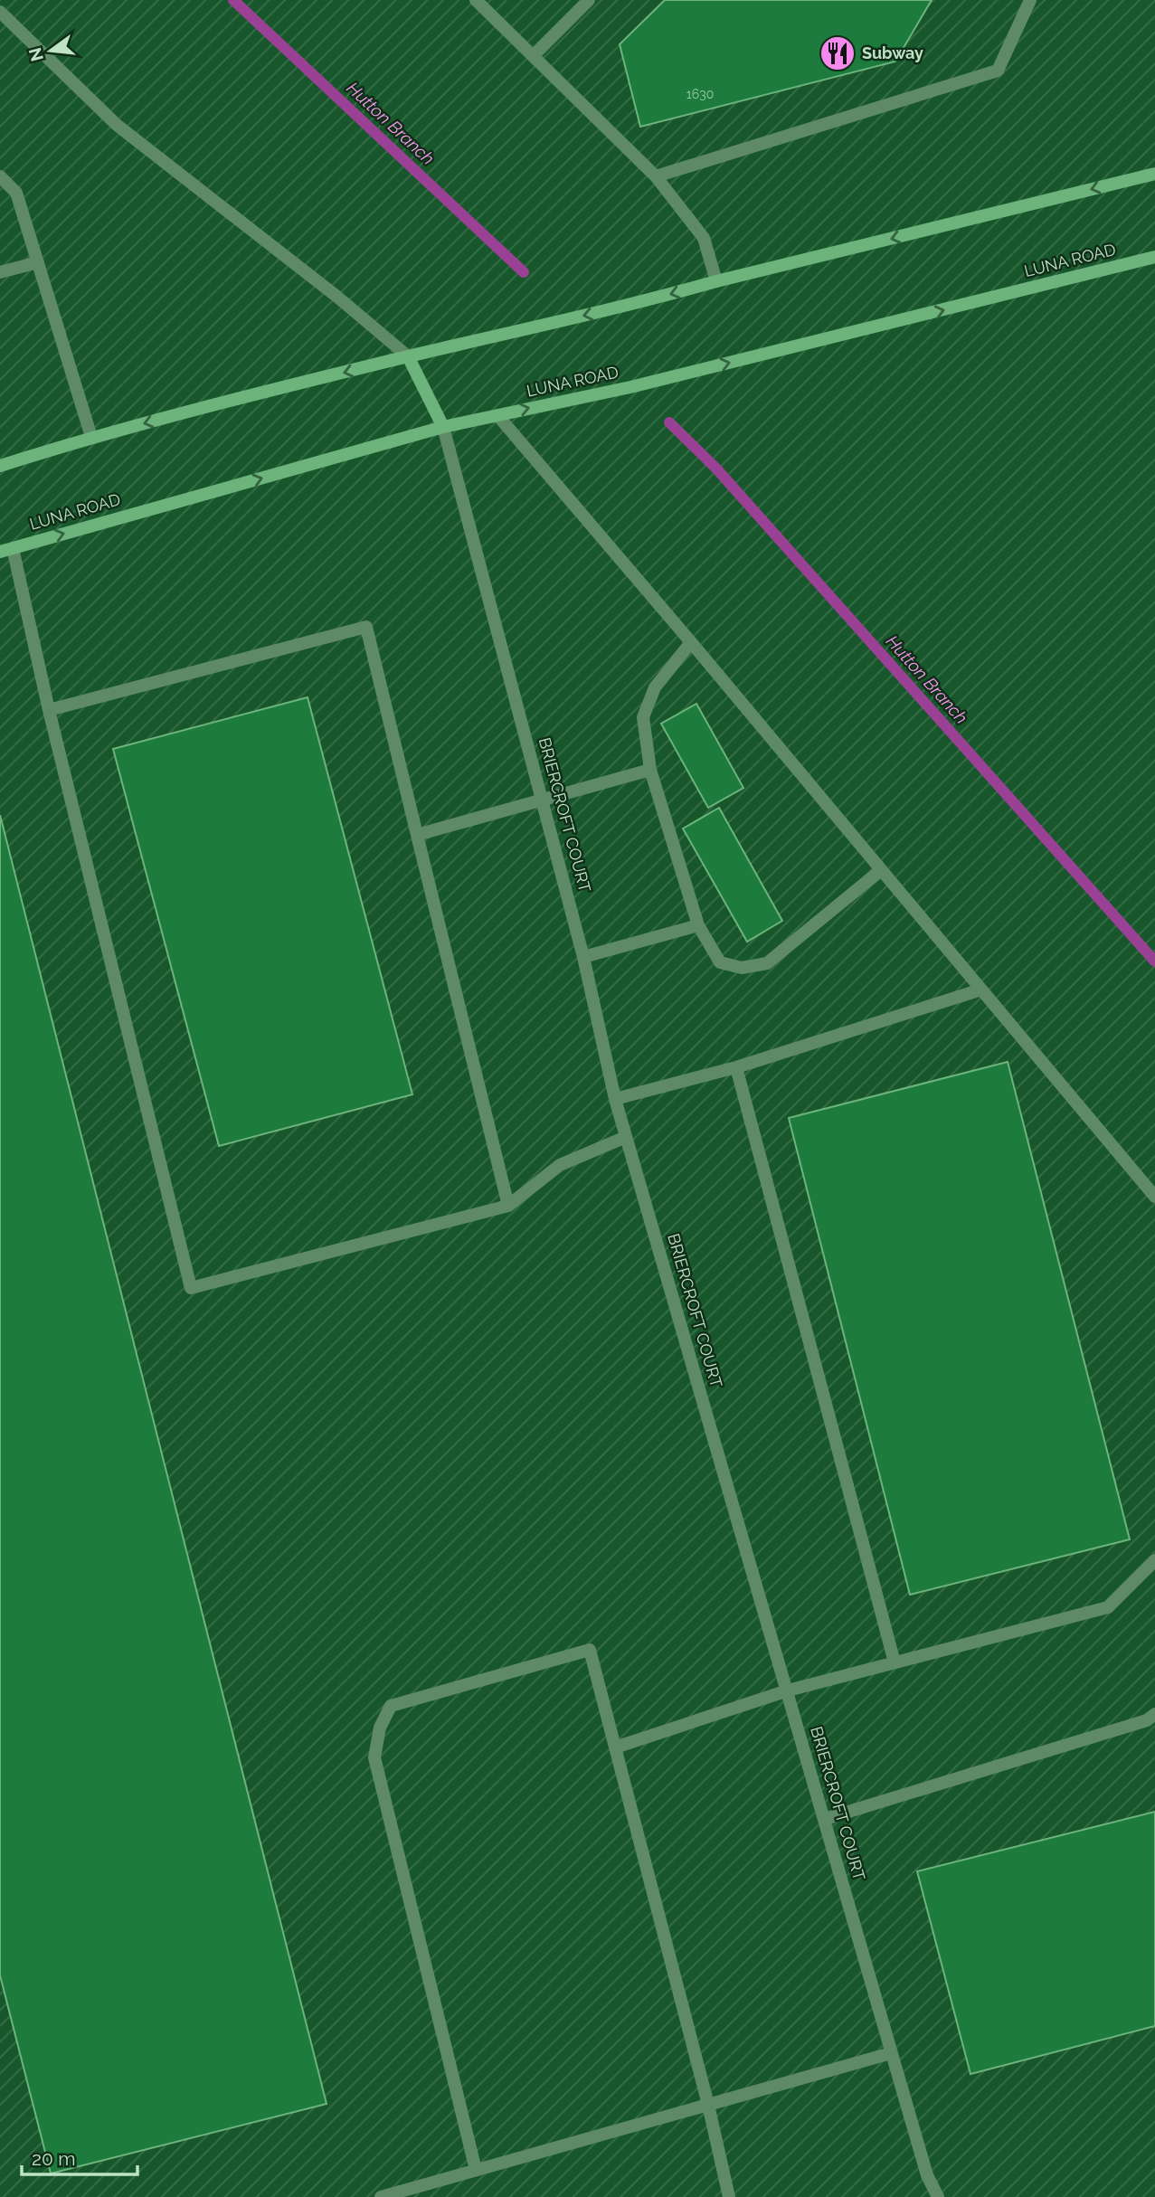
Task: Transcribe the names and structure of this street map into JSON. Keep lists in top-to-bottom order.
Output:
{
  "streets": {
    "main road": ["LUNA ROAD"],
    "street": ["BRIERCROFT COURT"]
  },
  "crossings": [
    ["LUNA ROAD", "BRIERCROFT COURT"]
  ],
  "water": ["Hutton Branch"],
  "places": {
    "restaurant": ["Subway"]
  },
  "house_numbers": ["1630"],
  "scale_bar": "20 m",
  "north": "left"
}
